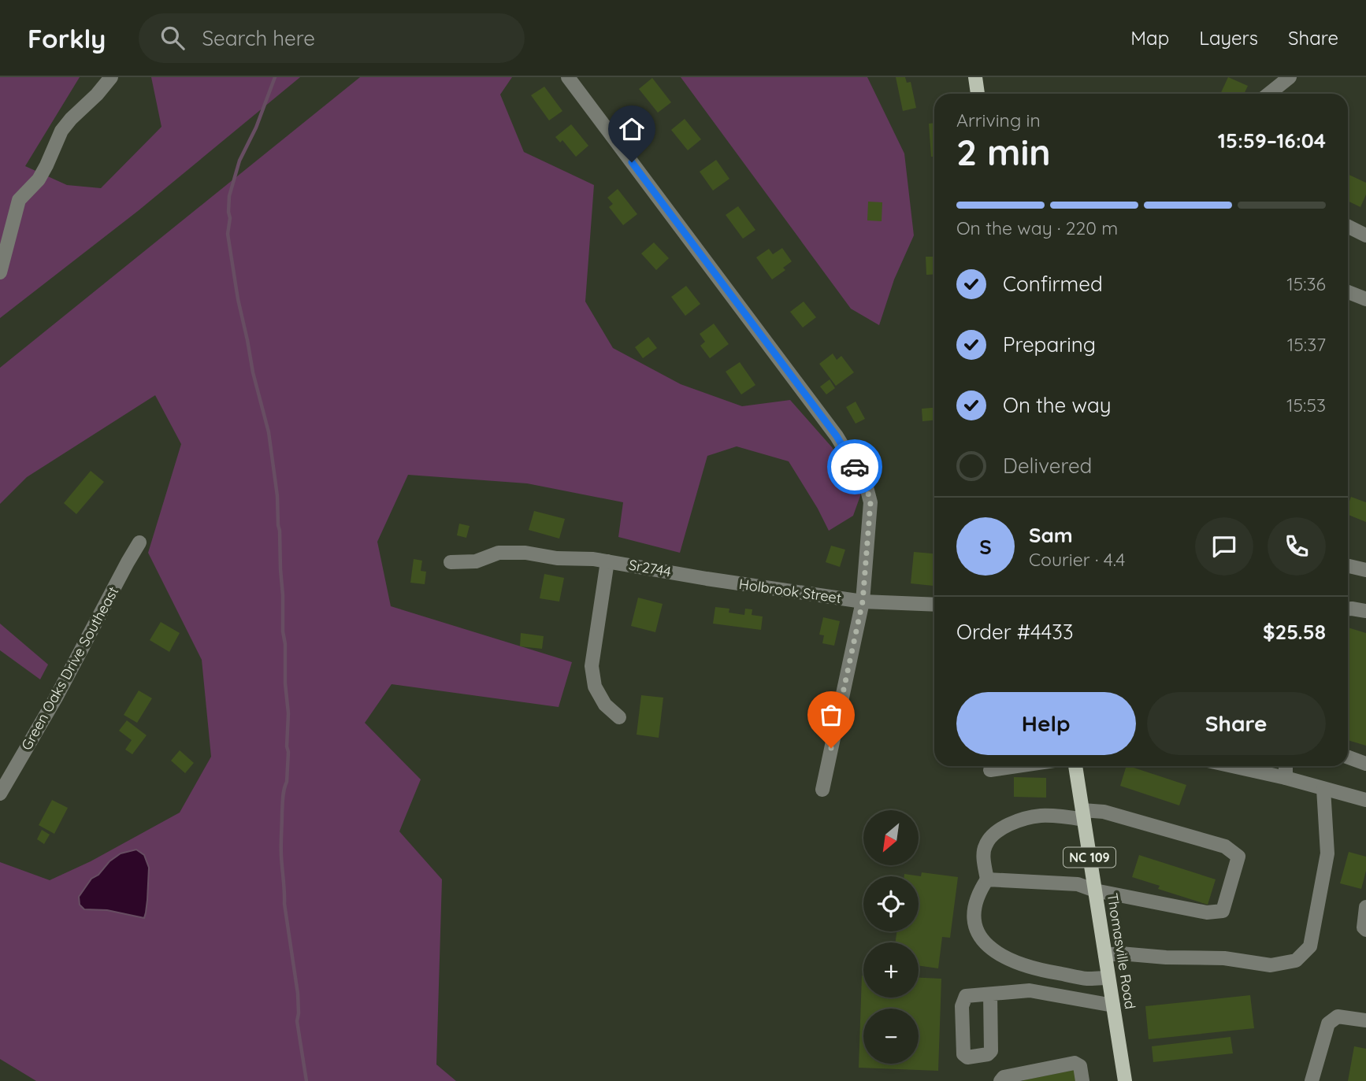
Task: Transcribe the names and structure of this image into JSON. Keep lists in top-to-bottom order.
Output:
{
  "streets": {
    "main road": ["NC 109", "Thomasville Road"],
    "street": ["Sr2744", "Holbrook Street", "Green Oaks Drive Southeast"]
  },
  "crossings": [
    ["Sr2744", "Holbrook Street"]
  ],
  "north": "bottom left",
  "page": {
    "header": "Forkly",
    "search": "Search here",
    "nav": ["Map", "Layers", "Share"],
    "heading": ["2 min", "Arriving in", "15:59–16:04"],
    "panel": [
      "Sam",
      "Courier · 4.4",
      "Order #4433",
      "$25.58"
    ],
    "bar": "On the way · 220 m",
    "list": [
      ["Confirmed", "15:36"],
      ["Preparing", "15:37"],
      ["On the way", "15:53"],
      "Delivered"
    ],
    "round": "S",
    "buttons": ["Help", "Share"],
    "map_buttons": ["+", "−"]
  }
}
